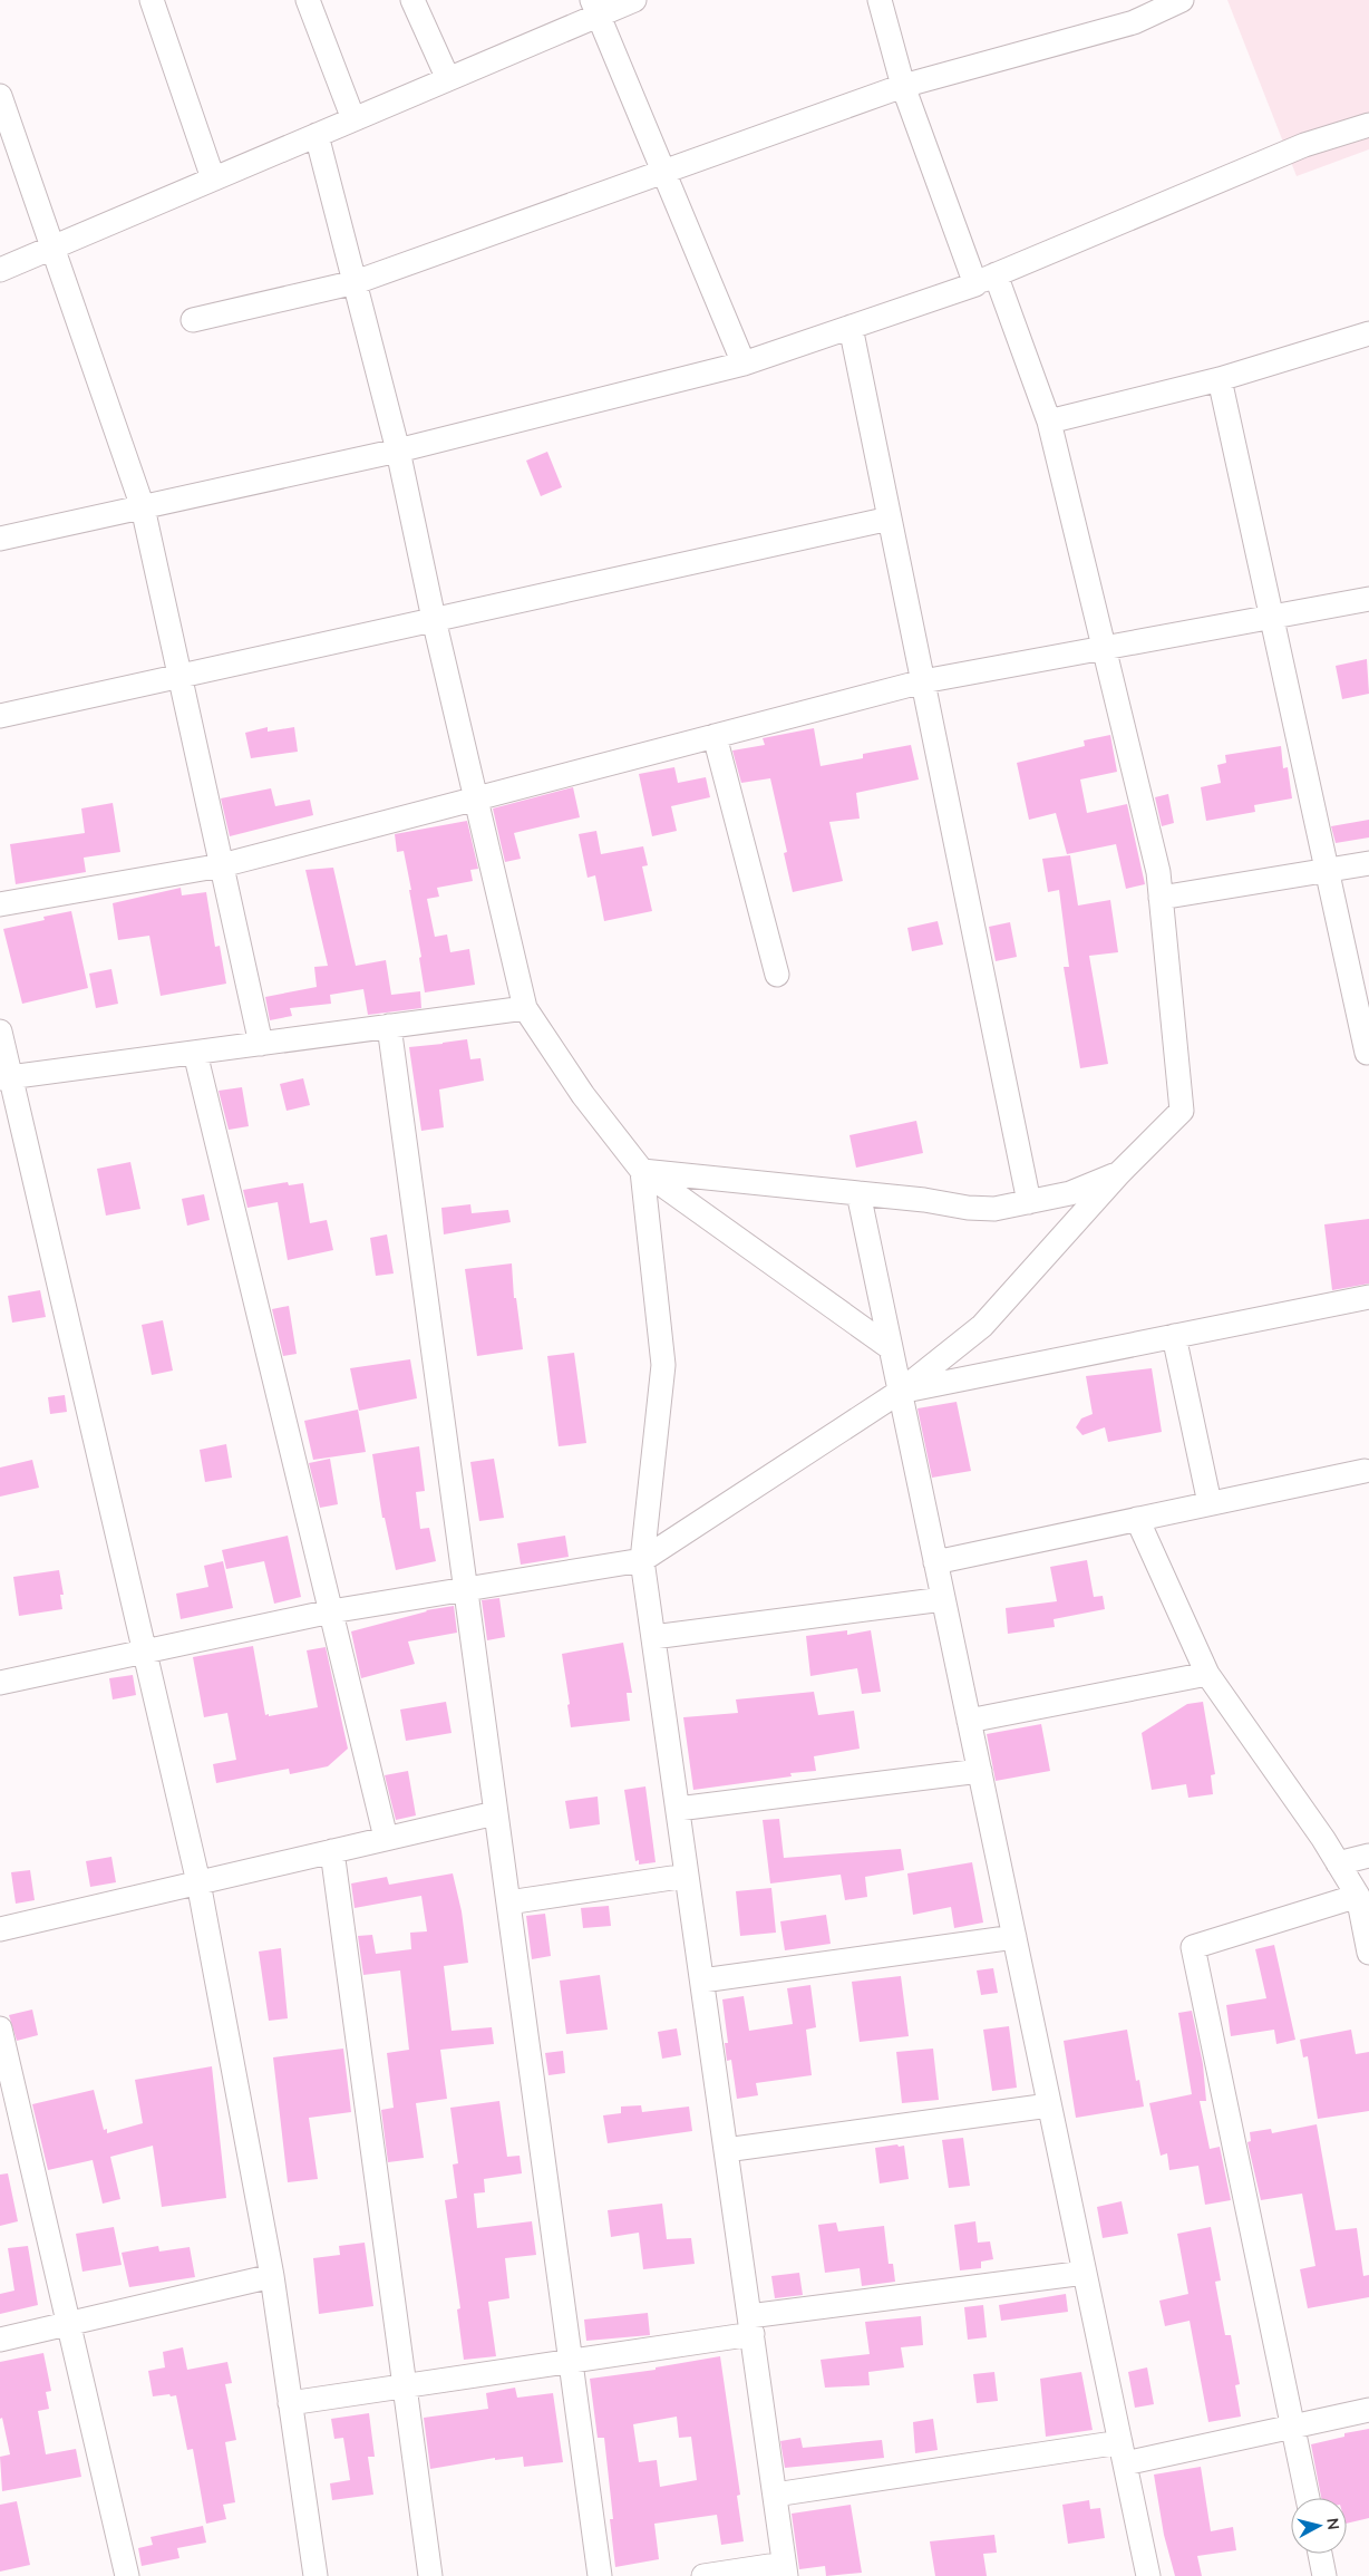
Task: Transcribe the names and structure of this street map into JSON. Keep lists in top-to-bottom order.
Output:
{
  "north": "right"
}
